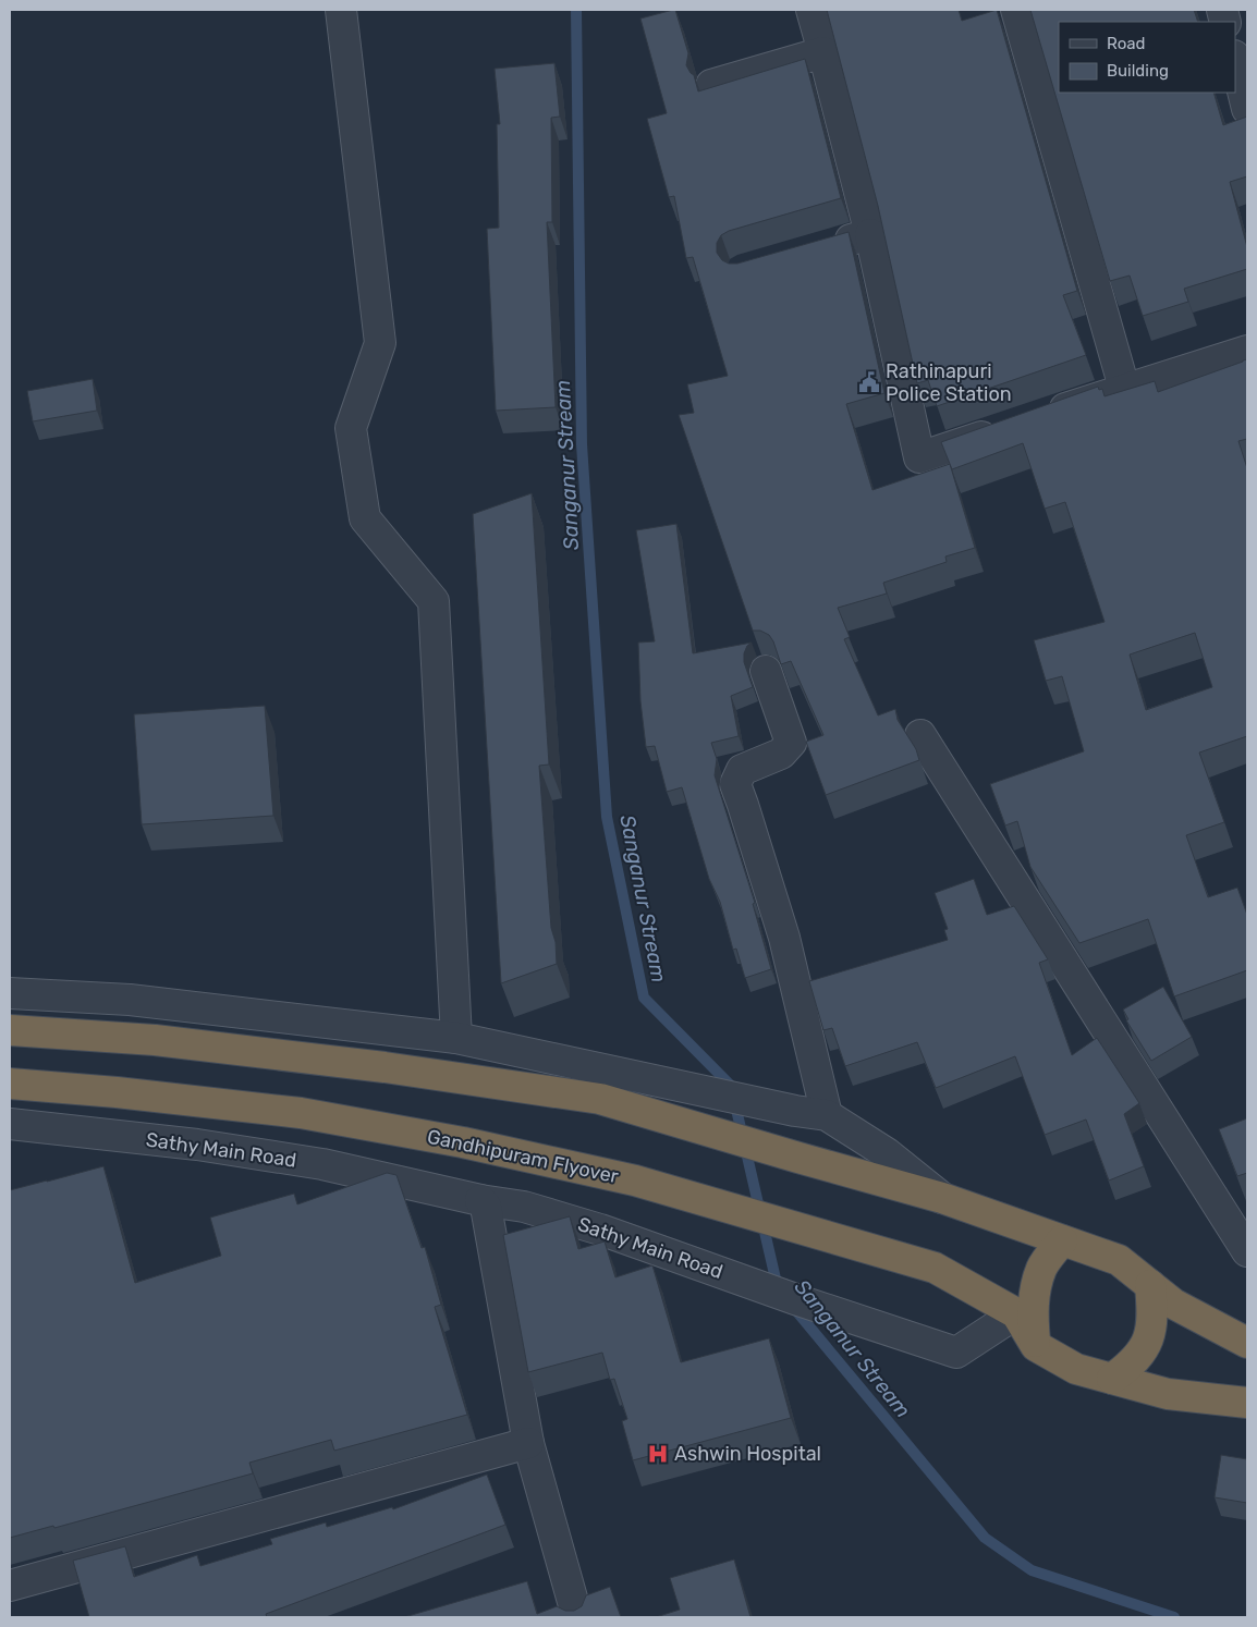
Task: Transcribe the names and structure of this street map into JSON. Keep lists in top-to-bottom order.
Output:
{
  "streets": {
    "highway": ["Gandhipuram Flyover"],
    "street": ["Sathy Main Road"]
  },
  "crossings": [
    ["Sathy Main Road", "Gandhipuram Flyover"]
  ],
  "water": ["Sanganur Stream"],
  "places": {
    "public building": ["Rathinapuri Police Station"],
    "hospital": ["Ashwin Hospital"]
  },
  "legend": ["Road", "Building"]
}
